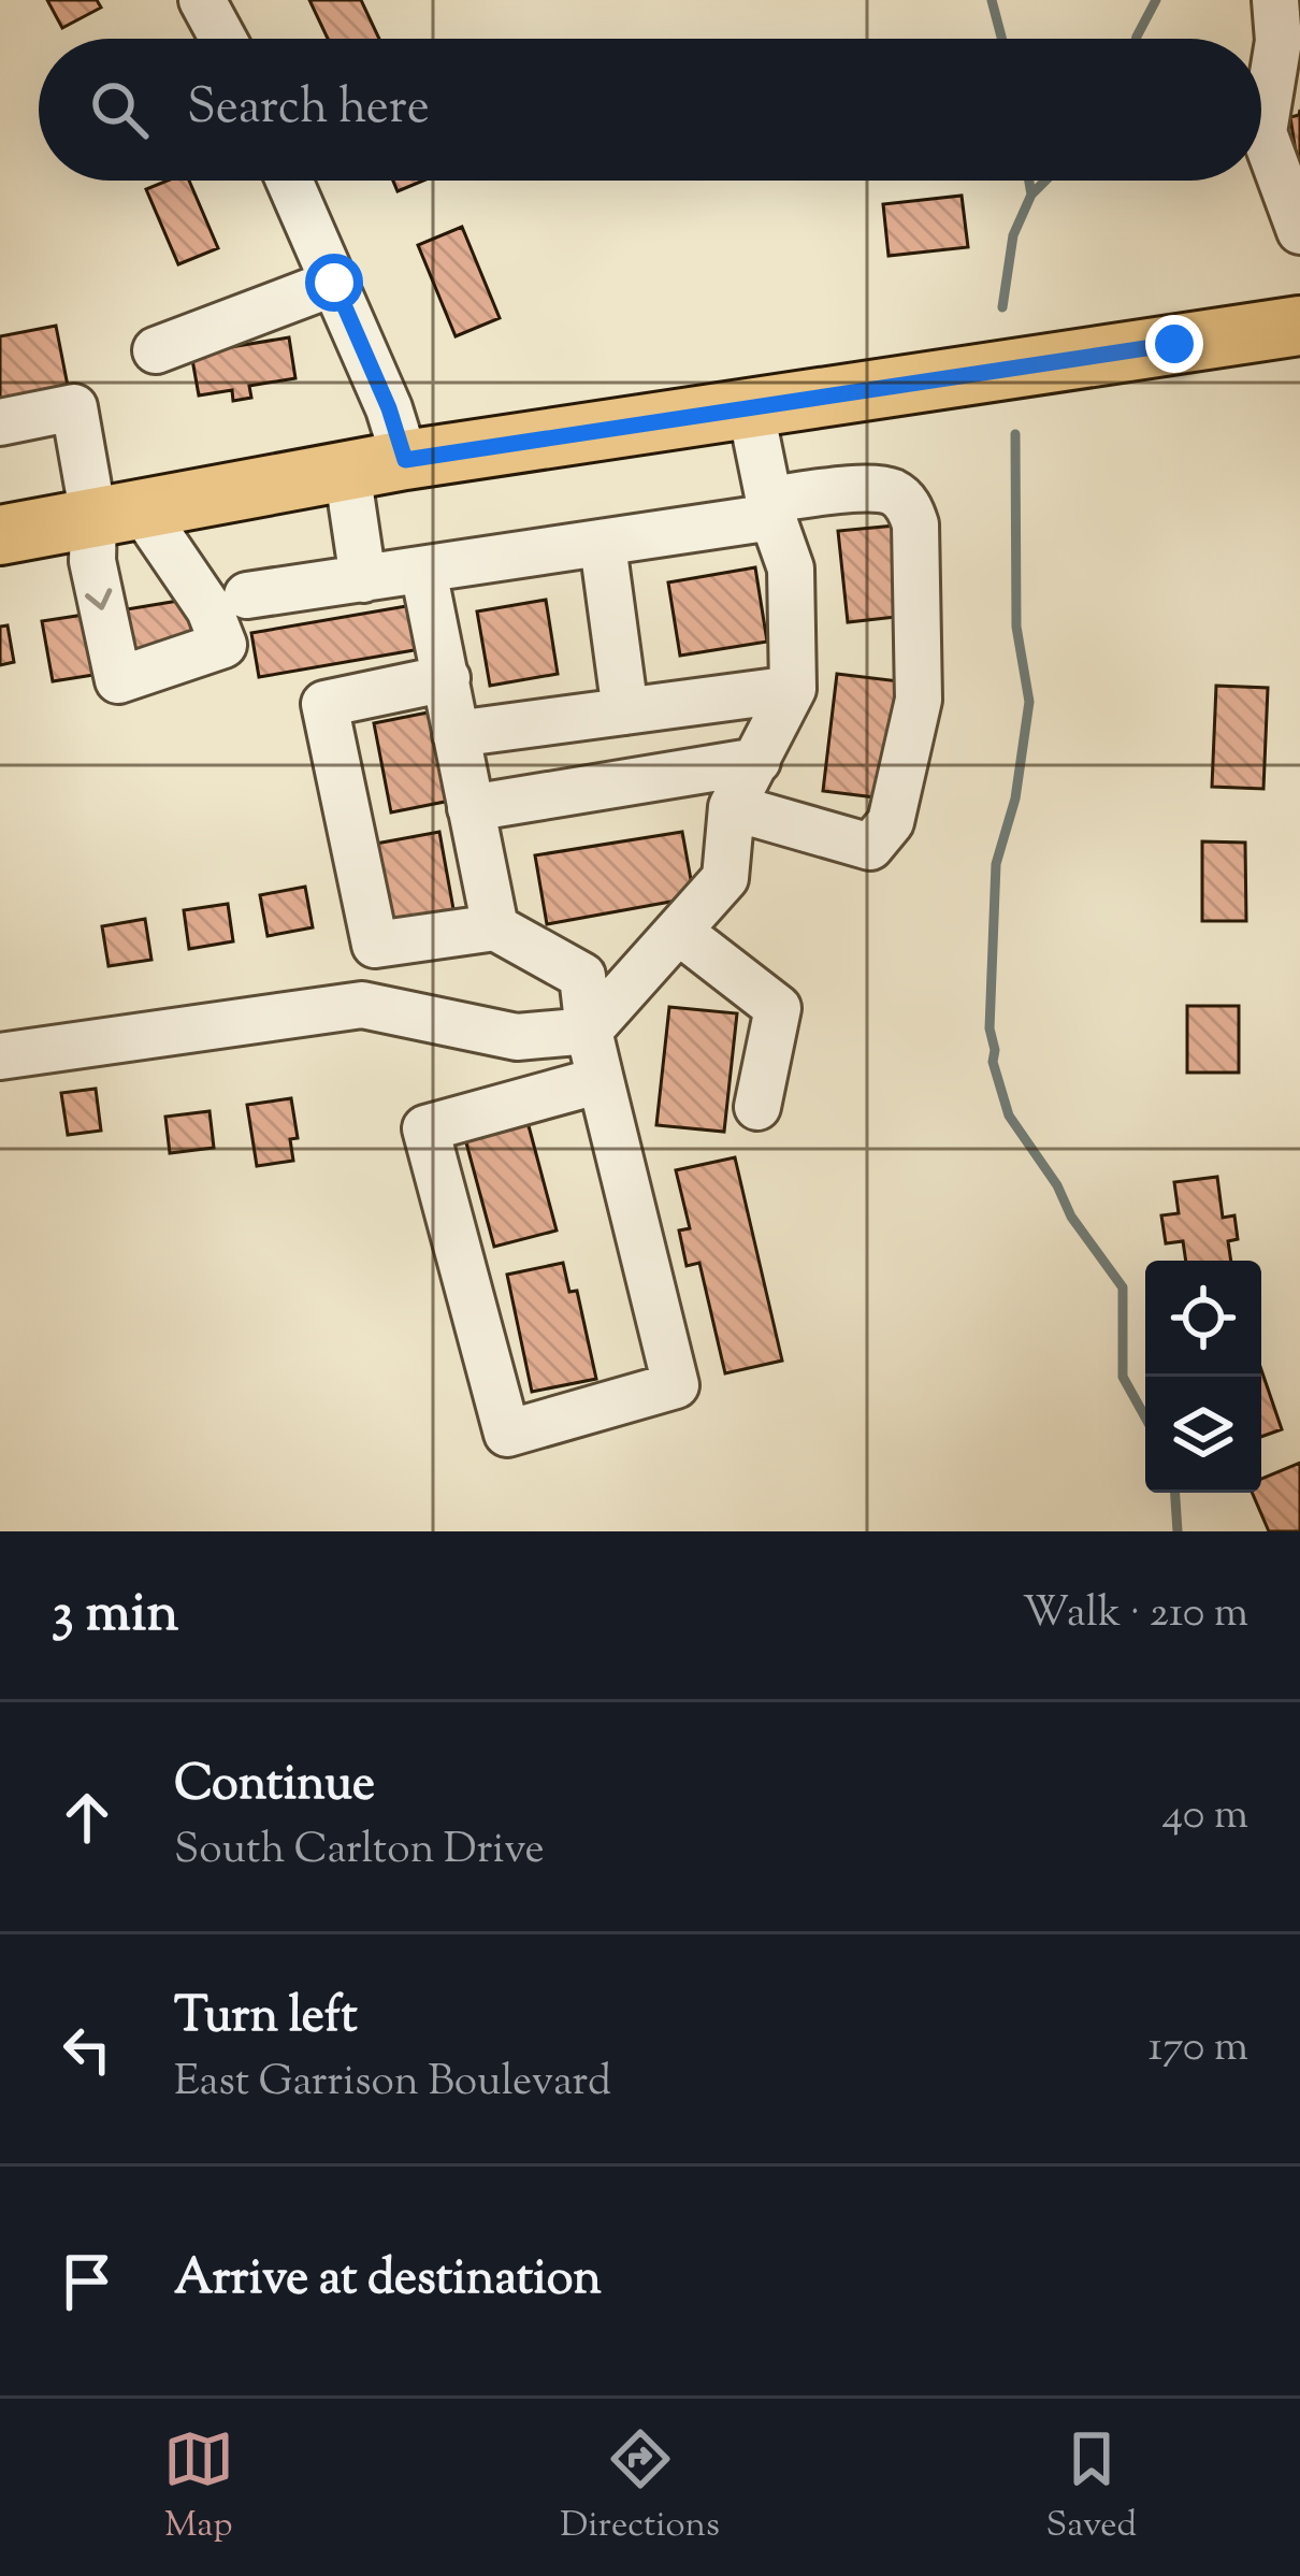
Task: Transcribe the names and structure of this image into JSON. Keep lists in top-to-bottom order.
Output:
{
  "page": {
    "search": "Search here",
    "heading": ["3 min", "Walk · 210 m"],
    "list": [
      ["Continue", "South Carlton Drive", "40 m"],
      ["Turn left", "East Garrison Boulevard", "170 m"],
      "Arrive at destination"
    ],
    "nav": ["Map", "Directions", "Saved"]
  }
}
